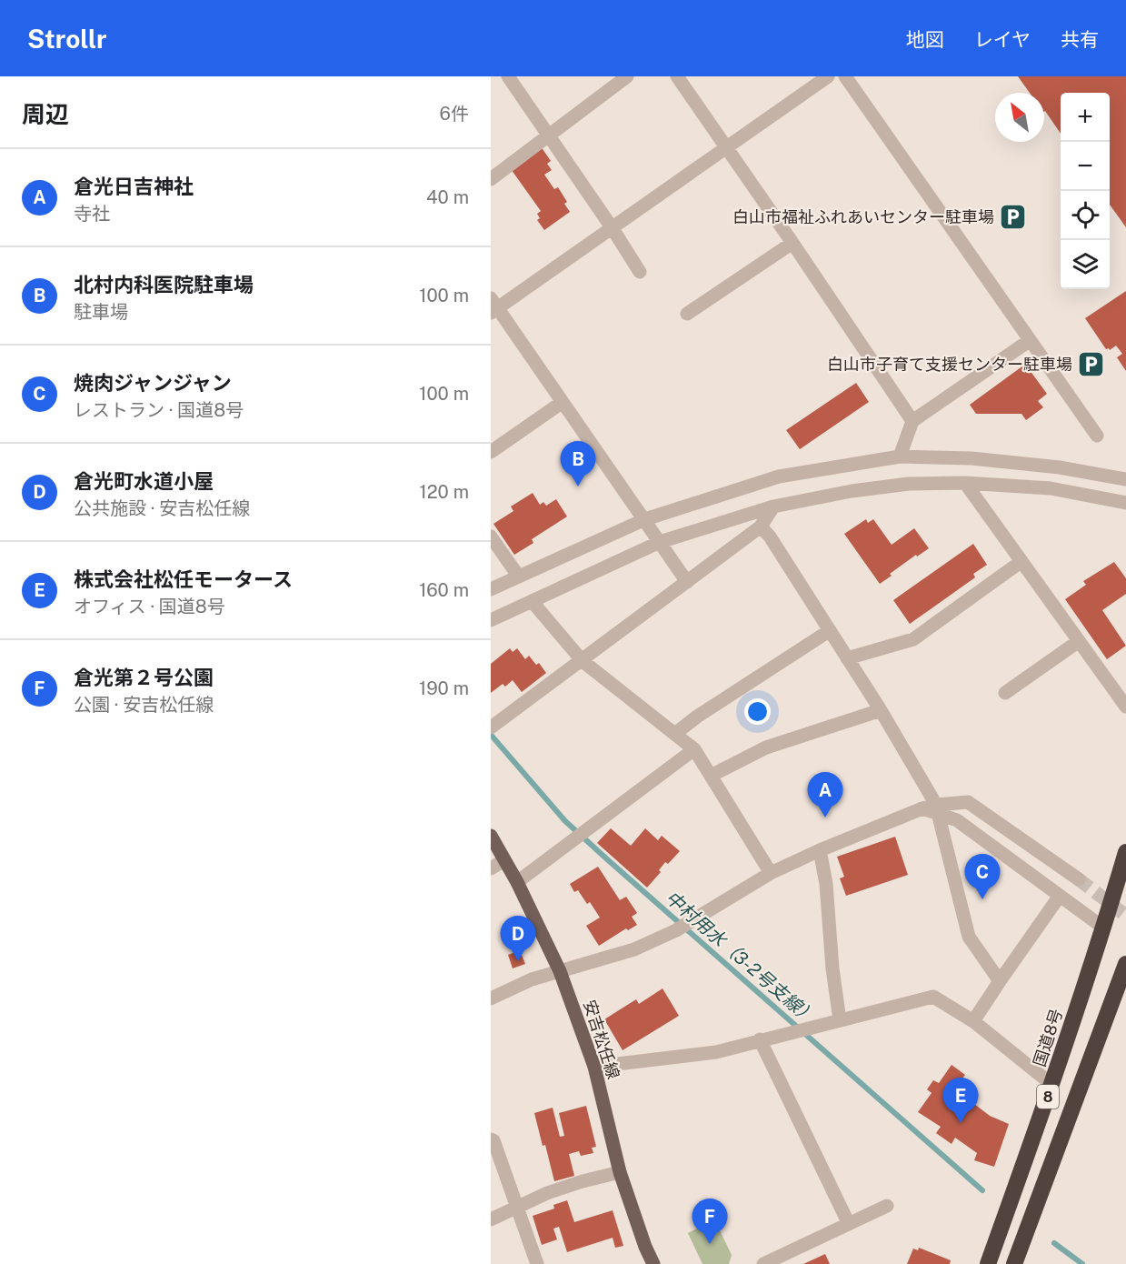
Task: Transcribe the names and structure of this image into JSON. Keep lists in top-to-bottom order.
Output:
{
  "streets": {
    "highway": ["国道8号", "8"],
    "main road": ["安吉松任線"]
  },
  "water": ["中村用水（3-2号支線）"],
  "places": {
    "parking": ["白山市福祉ふれあいセンター駐車場", "白山市子育て支援センター駐車場"]
  },
  "north": "top left",
  "page": {
    "header": "Strollr",
    "nav": ["地図", "レイヤ", "共有"],
    "heading": ["周辺", "6件"],
    "map_buttons": ["+", "−"],
    "list": [
      {
        "mark": "A",
        "name": "倉光日吉神社",
        "note": "寺社",
        "value": "40 m"
      },
      {
        "mark": "B",
        "name": "北村内科医院駐車場",
        "note": "駐車場",
        "value": "100 m"
      },
      {
        "mark": "C",
        "name": "焼肉ジャンジャン",
        "note": "レストラン · 国道8号",
        "value": "100 m"
      },
      {
        "mark": "D",
        "name": "倉光町水道小屋",
        "note": "公共施設 · 安吉松任線",
        "value": "120 m"
      },
      {
        "mark": "E",
        "name": "株式会社松任モータース",
        "note": "オフィス · 国道8号",
        "value": "160 m"
      },
      {
        "mark": "F",
        "name": "倉光第２号公園",
        "note": "公園 · 安吉松任線",
        "value": "190 m"
      }
    ],
    "pins": [
      "B",
      "A",
      "C",
      "D",
      "E",
      "F"
    ]
  }
}
